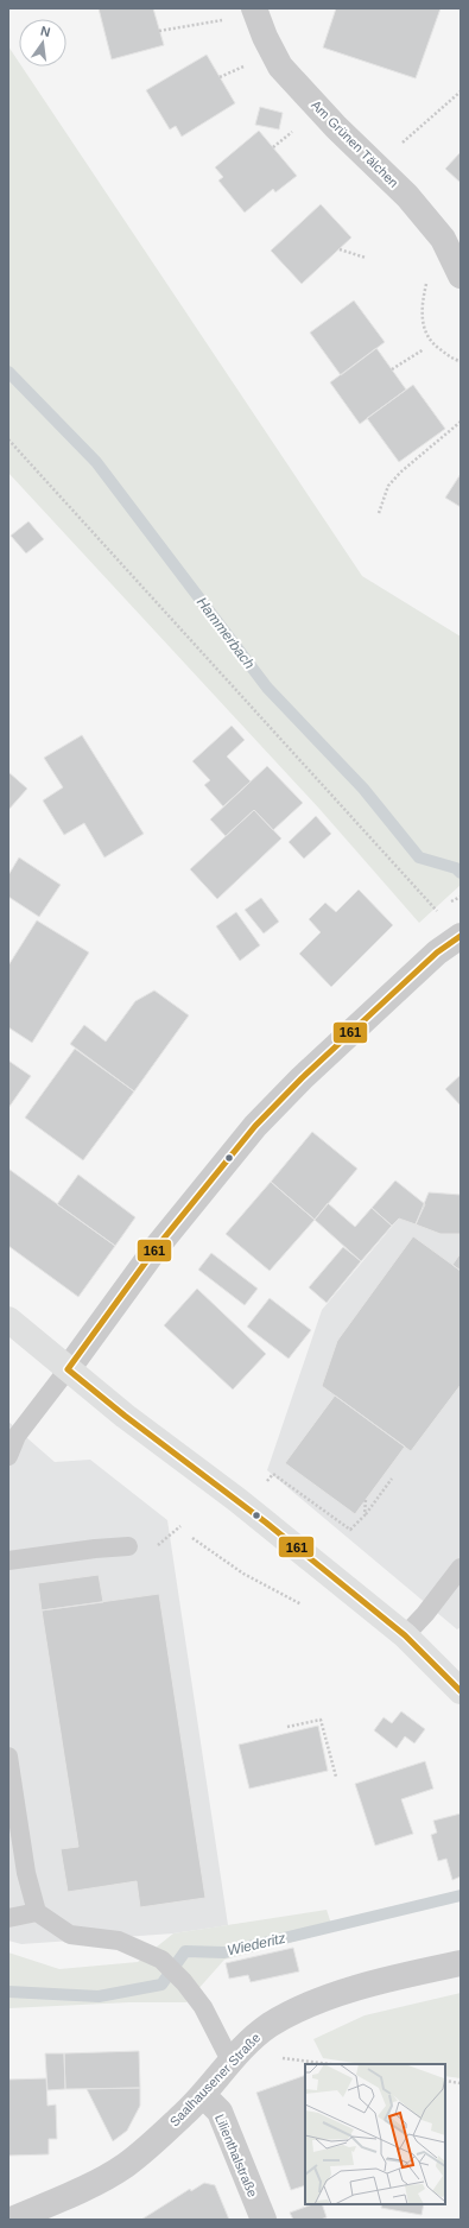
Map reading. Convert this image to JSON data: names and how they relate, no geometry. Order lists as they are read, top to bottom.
{
  "streets": {
    "street": ["Am Grünen Tälchen", "Saalhausener Straße", "Lilienthalstraße"]
  },
  "crossings": [
    ["Saalhausener Straße", "Lilienthalstraße"]
  ],
  "water": ["Hammerbach", "Wiederitz"],
  "lines": ["transit line 161"],
  "north": "top"
}
